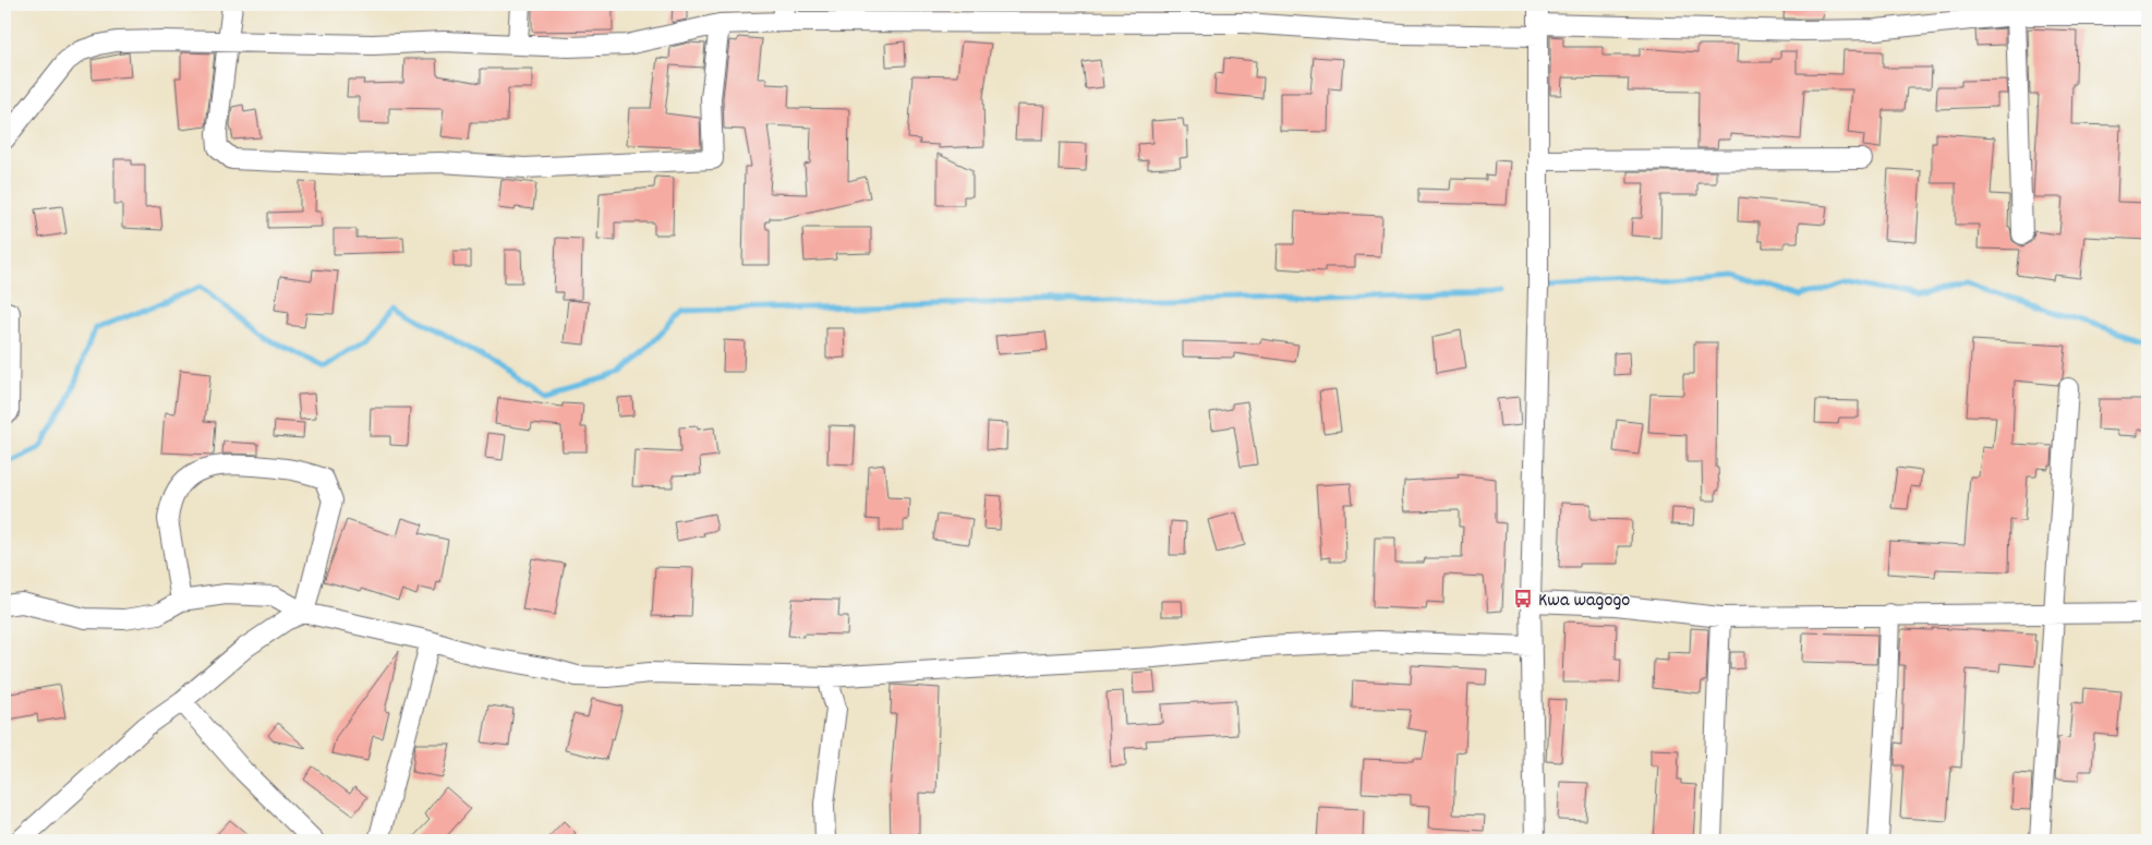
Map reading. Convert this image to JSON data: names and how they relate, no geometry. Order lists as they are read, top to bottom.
{
  "places": {
    "bus stop": ["Kwa wagogo"]
  }
}
